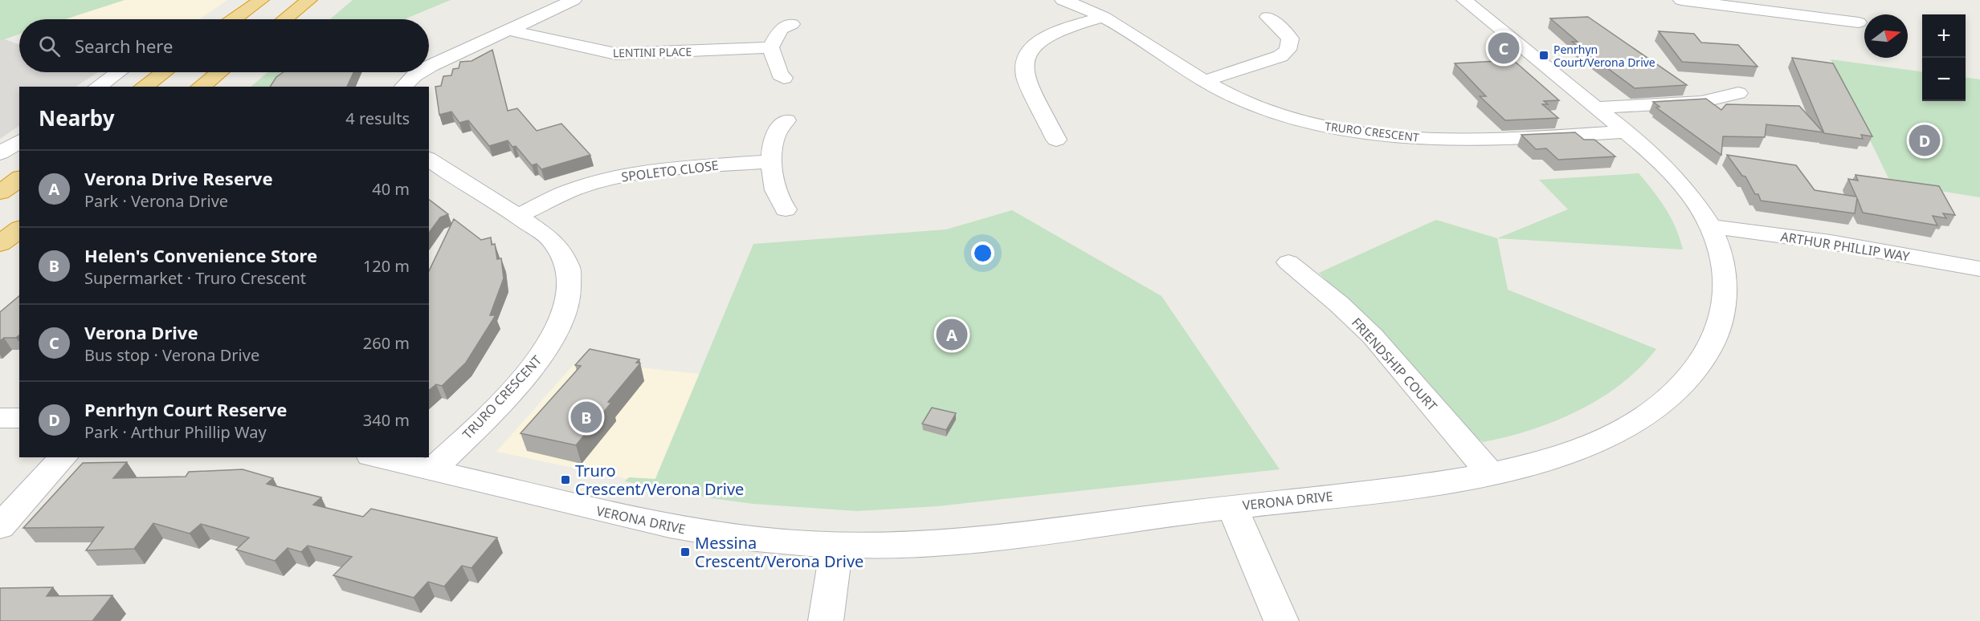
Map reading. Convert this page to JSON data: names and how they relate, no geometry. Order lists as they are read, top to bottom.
{
  "streets": {
    "street": [
      "LENTINI PLACE",
      "TRURO CRESCENT",
      "SPOLETO CLOSE",
      "ARTHUR PHILLIP WAY",
      "FRIENDSHIP COURT",
      "VERONA DRIVE"
    ]
  },
  "crossings": [
    ["TRURO CRESCENT", "SPOLETO CLOSE"],
    ["TRURO CRESCENT", "VERONA DRIVE"],
    ["ARTHUR PHILLIP WAY", "VERONA DRIVE"],
    ["FRIENDSHIP COURT", "VERONA DRIVE"]
  ],
  "places": {
    "transit": ["Penrhyn Court/Verona Drive", "Truro Crescent/Verona Drive", "Messina Crescent/Verona Drive"]
  },
  "north": "right",
  "page": {
    "map_buttons": ["+", "−"],
    "search": "Search here",
    "pins": [
      "C",
      "D",
      "A",
      "B"
    ],
    "heading": ["Nearby", "4 results"],
    "list": [
      {
        "mark": "A",
        "name": "Verona Drive Reserve",
        "note": "Park · Verona Drive",
        "value": "40 m"
      },
      {
        "mark": "B",
        "name": "Helen's Convenience Store",
        "note": "Supermarket · Truro Crescent",
        "value": "120 m"
      },
      {
        "mark": "C",
        "name": "Verona Drive",
        "note": "Bus stop · Verona Drive",
        "value": "260 m"
      },
      {
        "mark": "D",
        "name": "Penrhyn Court Reserve",
        "note": "Park · Arthur Phillip Way",
        "value": "340 m"
      }
    ]
  }
}
